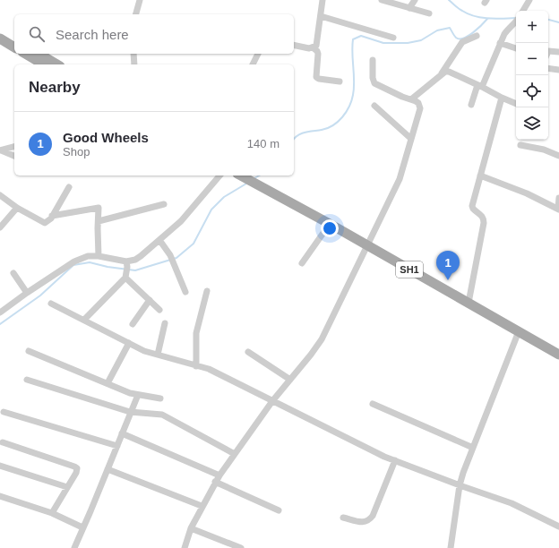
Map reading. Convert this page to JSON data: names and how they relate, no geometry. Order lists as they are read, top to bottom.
{
  "streets": {
    "main road": ["SH1"]
  },
  "page": {
    "map_buttons": ["+", "−"],
    "search": "Search here",
    "heading": "Nearby",
    "list": [
      {
        "mark": "1",
        "name": "Good Wheels",
        "note": "Shop",
        "value": "140 m"
      }
    ],
    "pins": "1"
  }
}
